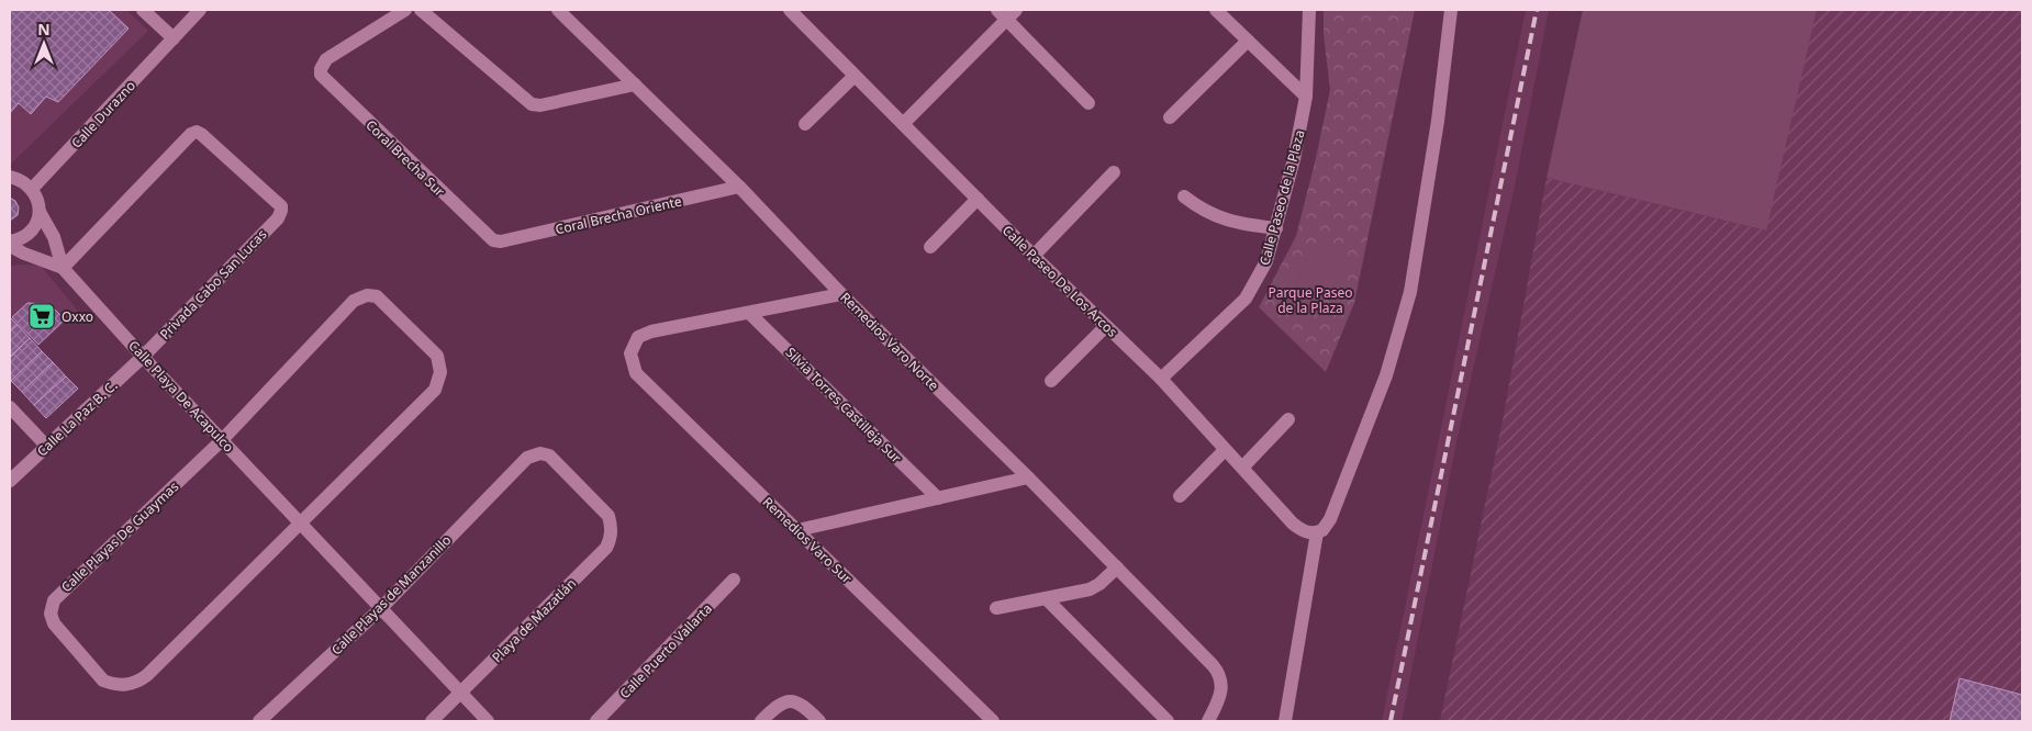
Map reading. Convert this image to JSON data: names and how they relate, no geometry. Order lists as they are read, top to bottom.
{
  "streets": {
    "street": [
      "Calle Durazno",
      "Coral Brecha Sur",
      "Calle Paseo de la Plaza",
      "Coral Brecha Oriente",
      "Calle Paseo De Los Arcos",
      "Privada Cabo San Lucas",
      "Remedios Varo Norte",
      "Calle Playa De Acapulco",
      "Silvia Torres Castilleja Sur",
      "Calle La Paz B. C.",
      "Calle Playas De Guaymas",
      "Remedios Varo Sur",
      "Calle Playas de Manzanillo",
      "Playa de Mazatlán",
      "Calle Puerto Vallarta"
    ]
  },
  "crossings": [
    ["Coral Brecha Sur", "Coral Brecha Oriente"],
    ["Calle Paseo de la Plaza", "Calle Paseo De Los Arcos"],
    ["Coral Brecha Oriente", "Remedios Varo Norte"],
    ["Privada Cabo San Lucas", "Calle Playa De Acapulco"],
    ["Privada Cabo San Lucas", "Calle La Paz B. C."],
    ["Calle Playa De Acapulco", "Calle La Paz B. C."],
    ["Calle Playa De Acapulco", "Calle Playas De Guaymas"],
    ["Calle Playa De Acapulco", "Calle Playas de Manzanillo"],
    ["Calle Playa De Acapulco", "Playa de Mazatlán"],
    ["Silvia Torres Castilleja Sur", "Remedios Varo Sur"],
    ["Calle Playas de Manzanillo", "Playa de Mazatlán"]
  ],
  "parks": ["Parque Paseo de la Plaza"],
  "places": {
    "supermarket": ["Oxxo"]
  },
  "north": "top"
}
